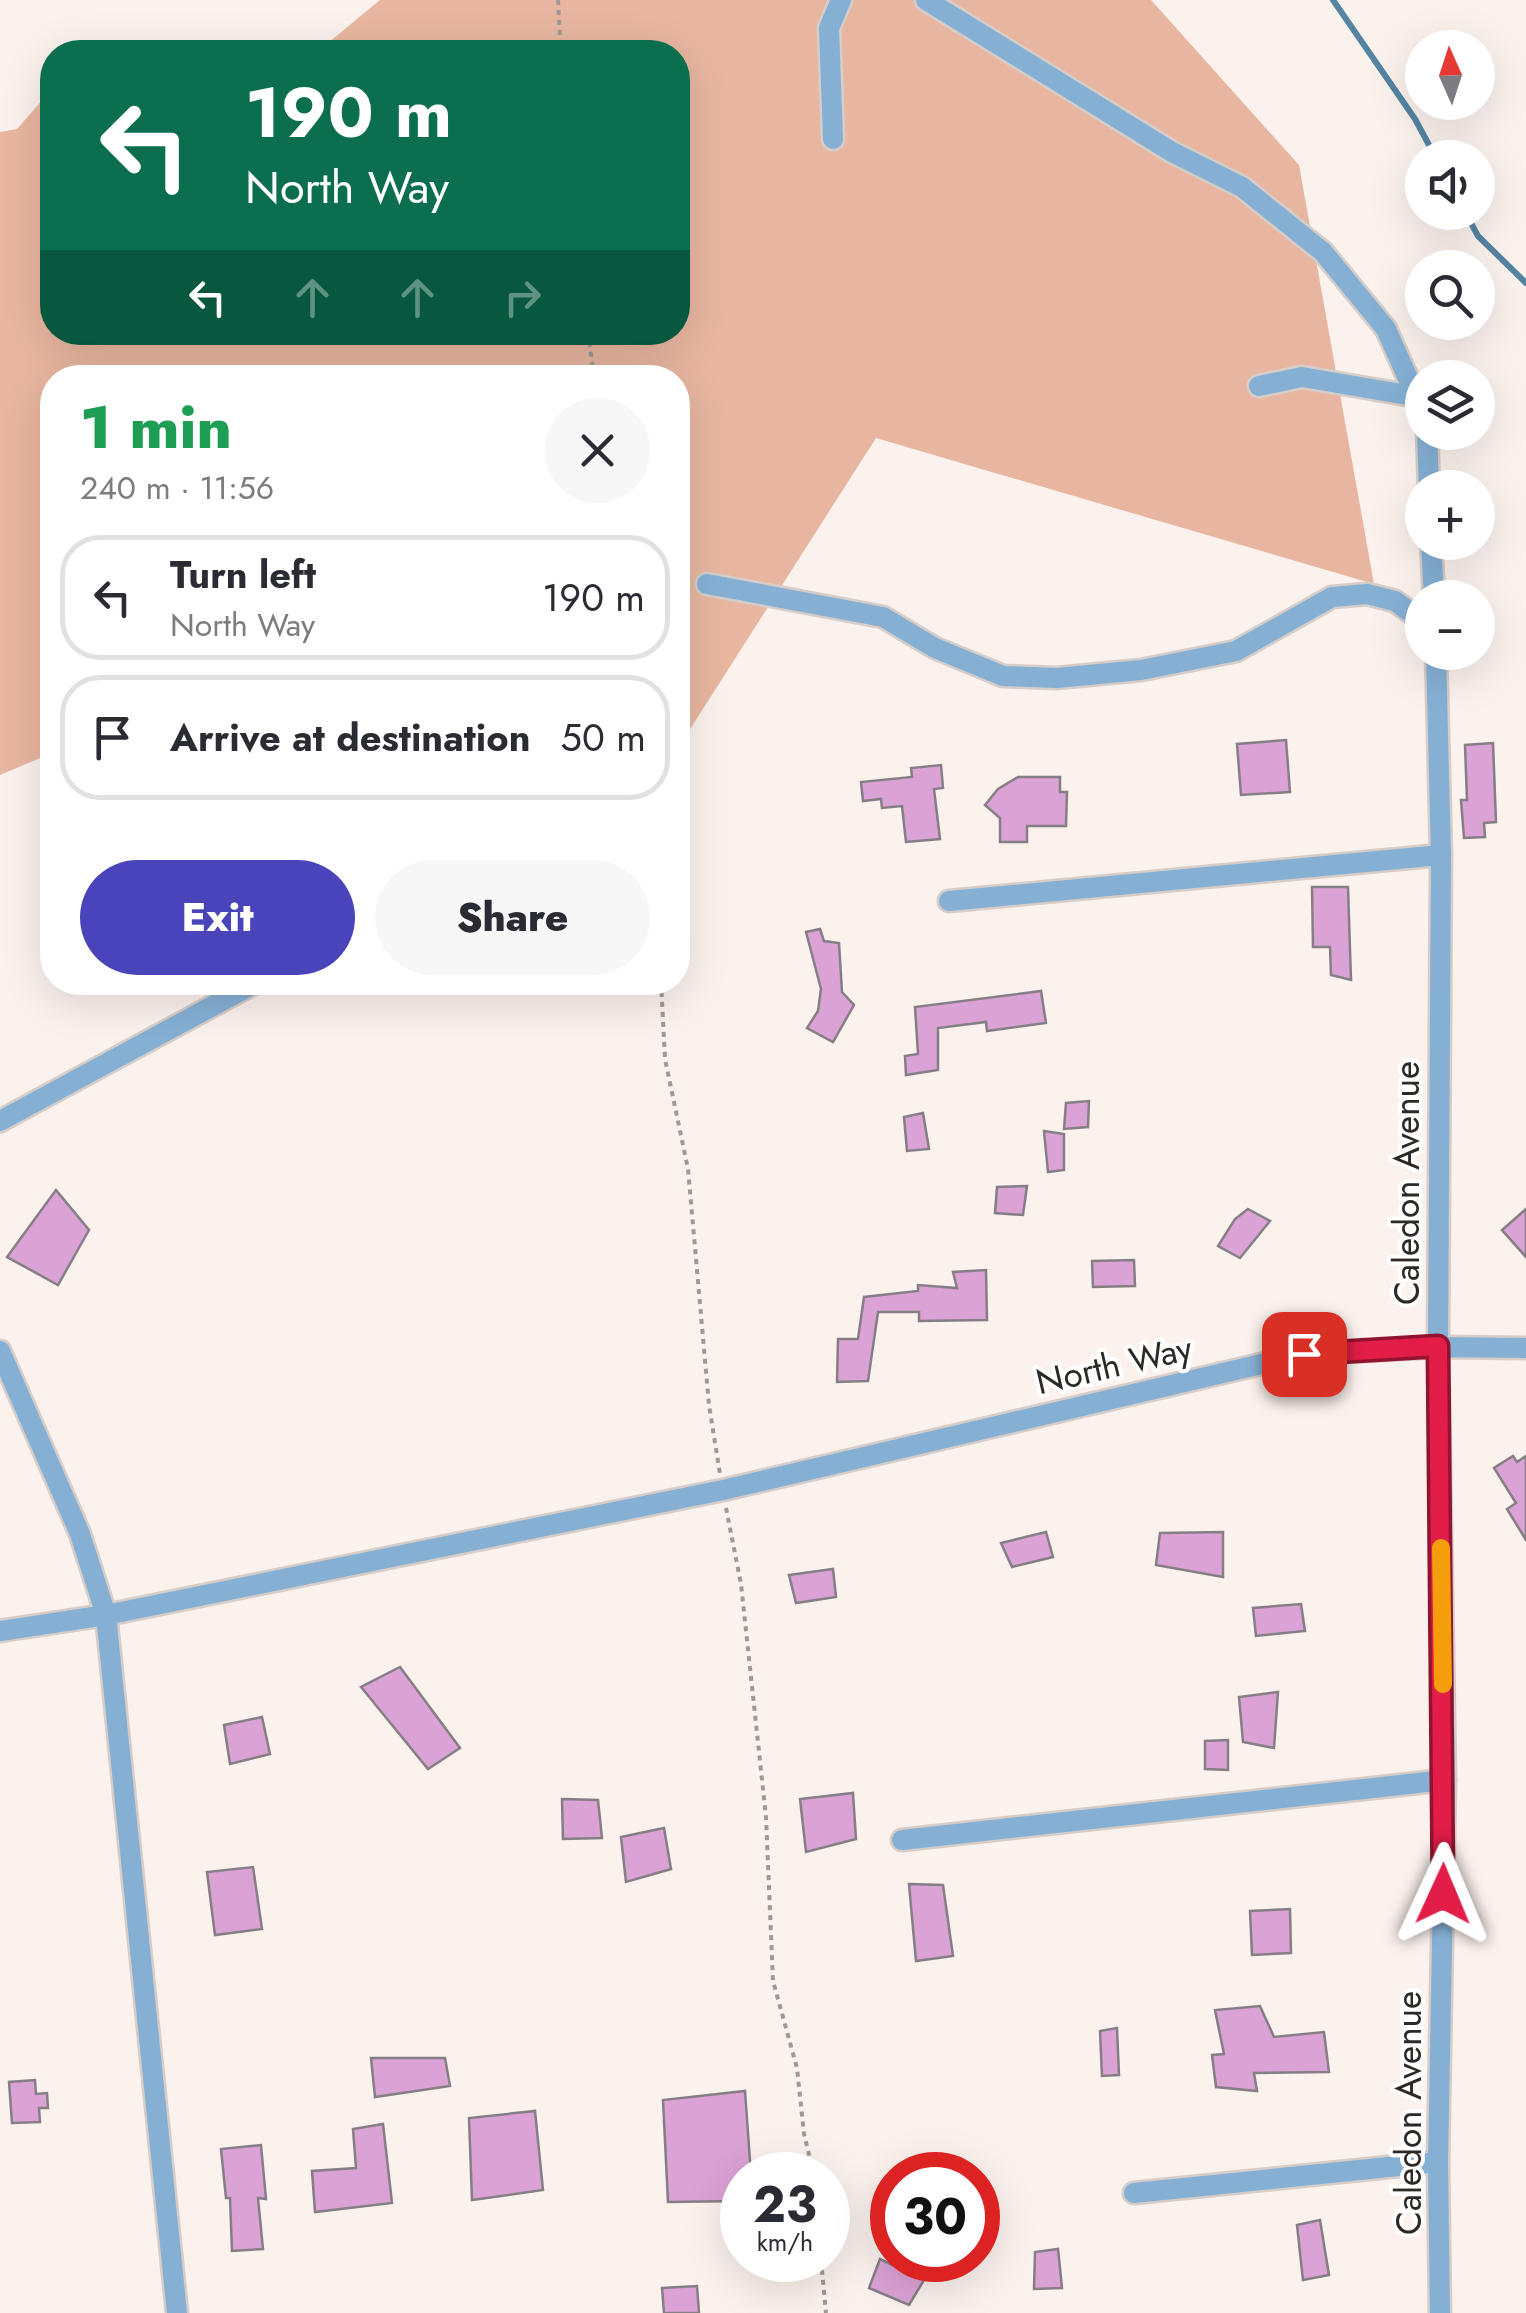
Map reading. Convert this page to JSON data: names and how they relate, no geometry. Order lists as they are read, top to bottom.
{
  "streets": {
    "street": ["Caledon Avenue", "North Way"]
  },
  "crossings": [
    ["Caledon Avenue", "North Way"]
  ],
  "north": "top",
  "page": {
    "map_buttons": ["+", "−"],
    "turn": ["190 m", "North Way"],
    "heading": ["1 min", "240 m · 11:56"],
    "list": [
      {
        "name": "Turn left",
        "note": "North Way",
        "value": "190 m"
      },
      {
        "name": "Arrive at destination",
        "value": "50 m"
      }
    ],
    "buttons": ["Exit", "Share"],
    "speed": "23 km/h",
    "limit": "30"
  }
}
